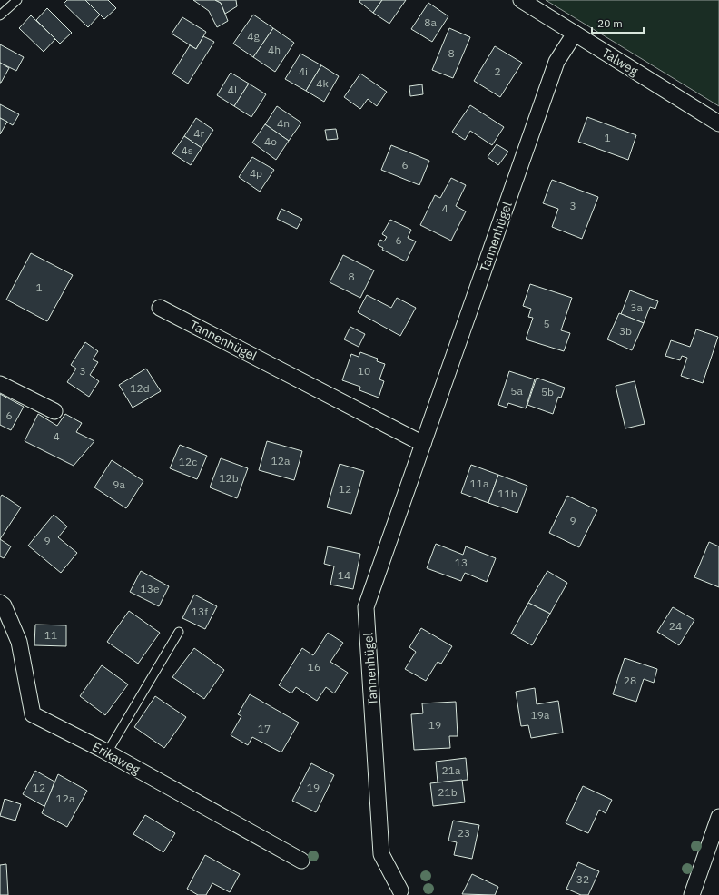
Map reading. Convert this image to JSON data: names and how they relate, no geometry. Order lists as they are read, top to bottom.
{
  "streets": {
    "street": ["Talweg", "Tannenhügel", "Erikaweg"]
  },
  "crossings": [
    ["Talweg", "Tannenhügel"]
  ],
  "house_numbers": [
    "8a",
    "4g",
    "4h",
    "8",
    "4i",
    "2",
    "4k",
    "4l",
    "4n",
    "4r",
    "1",
    "4o",
    "4s",
    "6",
    "4p",
    "3",
    "4",
    "6",
    "8",
    "1",
    "3a",
    "5",
    "3b",
    "3",
    "10",
    "12d",
    "5a",
    "5b",
    "6",
    "4",
    "12a",
    "12c",
    "12b",
    "11a",
    "9a",
    "12",
    "11b",
    "9",
    "9",
    "13",
    "14",
    "13e",
    "13f",
    "24",
    "11",
    "16",
    "28",
    "19a",
    "19",
    "17",
    "21a",
    "12",
    "19",
    "21b",
    "12a",
    "23",
    "32"
  ],
  "scale_bar": "20 m"
}
